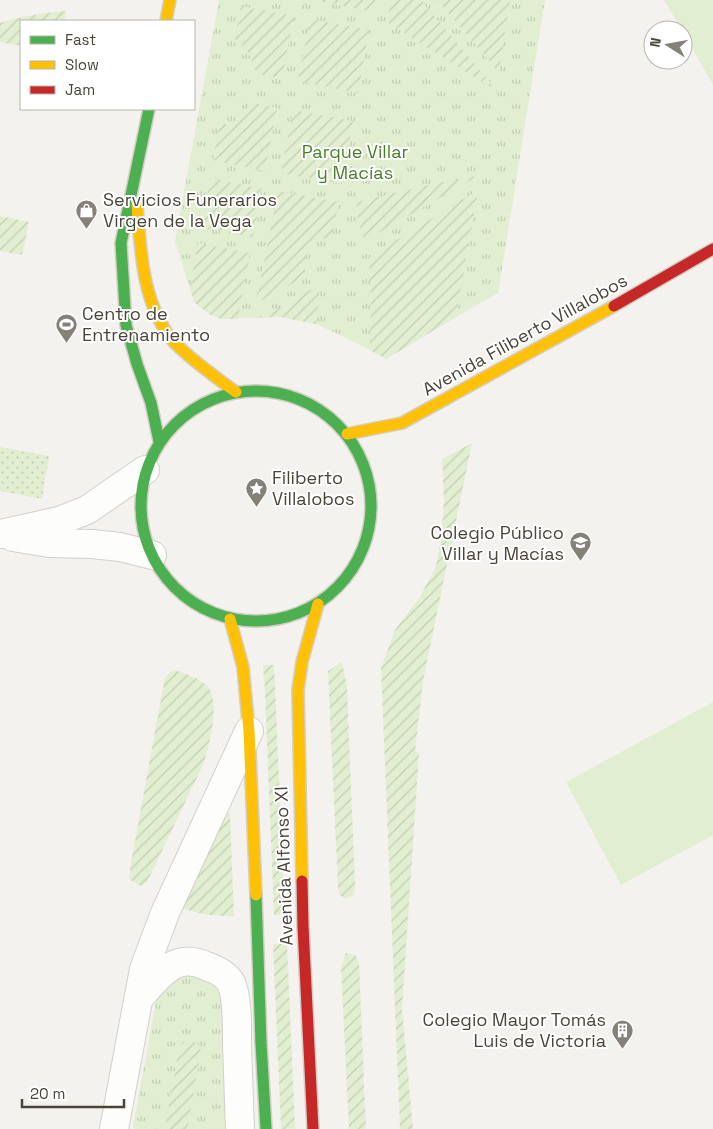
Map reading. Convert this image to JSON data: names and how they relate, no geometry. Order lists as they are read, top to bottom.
{
  "streets": {
    "main road": ["Avenida Filiberto Villalobos", "Avenida Alfonso XI"]
  },
  "parks": ["Parque Villar y Macías"],
  "places": {
    "shop": ["Servicios Funerarios Virgen de la Vega"],
    "sports": ["Centro de Entrenamiento"],
    "place": ["Filiberto Villalobos"],
    "school or university": ["Colegio Público Villar y Macías"],
    "building": ["Colegio Mayor Tomás Luis de Victoria"]
  },
  "legend": ["Fast", "Slow", "Jam"],
  "scale_bar": "20 m",
  "north": "left"
}
